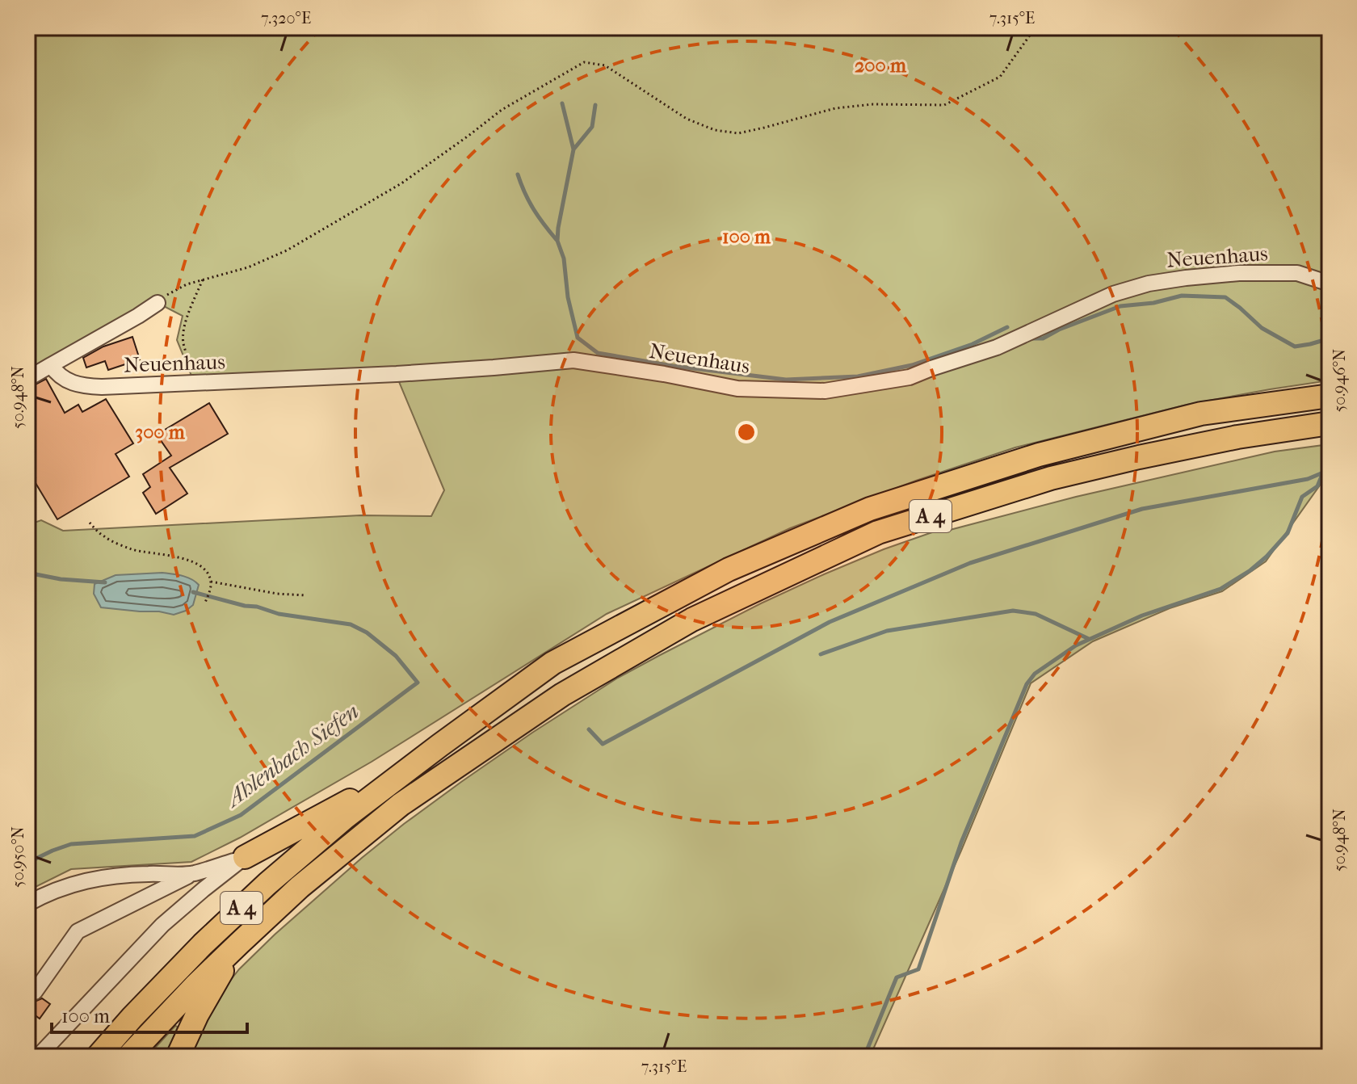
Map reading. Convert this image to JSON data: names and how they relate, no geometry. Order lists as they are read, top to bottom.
{
  "streets": {
    "highway": ["A 4"],
    "street": ["Neuenhaus"]
  },
  "water": ["Ahlenbach Siefen"],
  "scale_bar": "100 m",
  "coordinates": [
    "7.320°E",
    "7.315°E",
    "50.946°N",
    "50.948°N",
    "50.950°N"
  ],
  "rings": ["200 m", "100 m", "300 m"]
}
